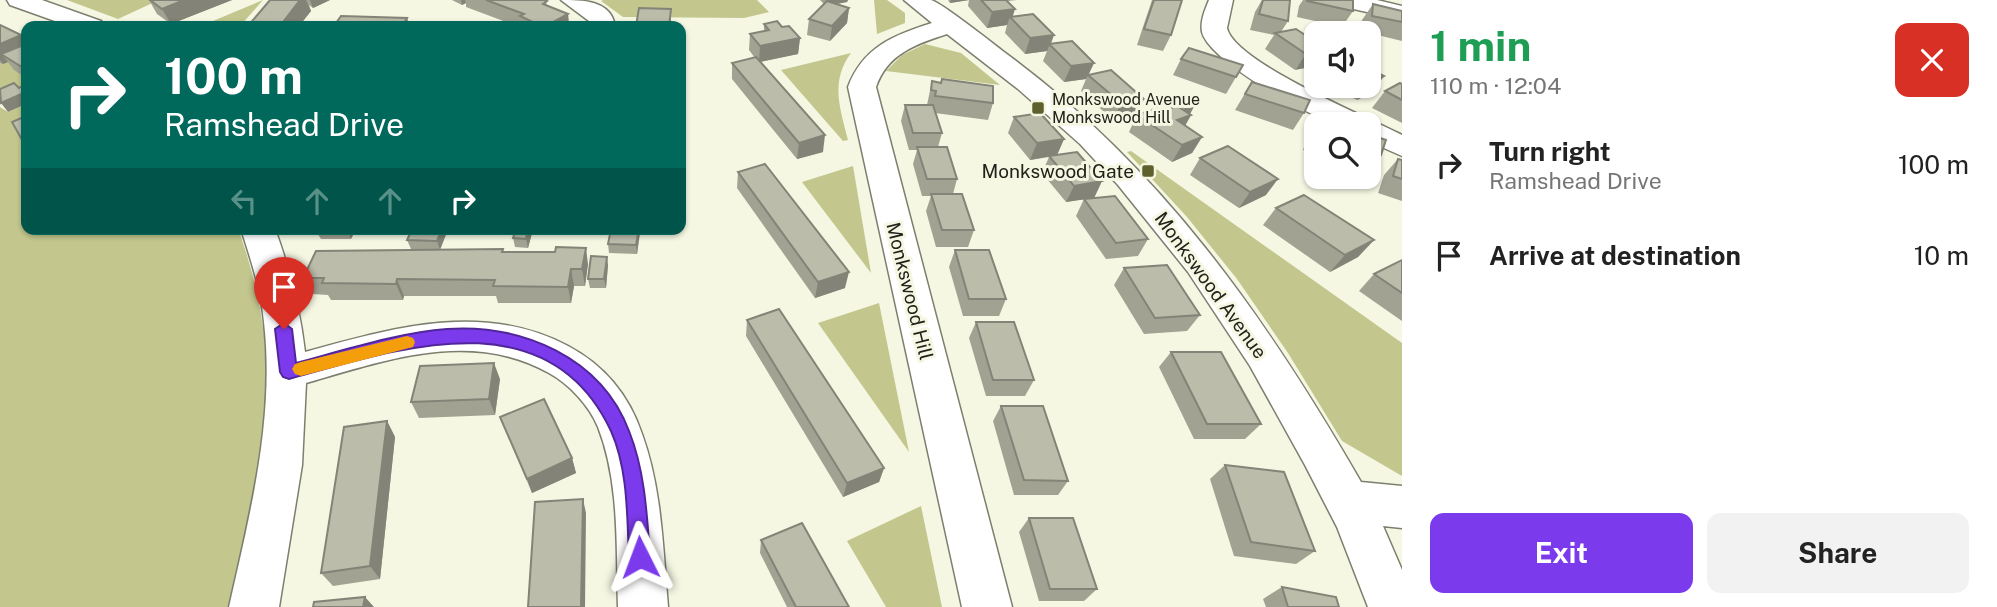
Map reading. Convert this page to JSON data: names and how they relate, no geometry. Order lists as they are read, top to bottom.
{
  "streets": {
    "street": ["Monkswood Avenue", "Monkswood Hill"]
  },
  "crossings": [
    ["Monkswood Avenue", "Monkswood Hill"]
  ],
  "places": {
    "transit": ["Monkswood Avenue Monkswood Hill", "Monkswood Gate"]
  },
  "page": {
    "heading": ["1 min", "110 m · 12:04"],
    "turn": ["100 m", "Ramshead Drive"],
    "list": [
      {
        "name": "Turn right",
        "note": "Ramshead Drive",
        "value": "100 m"
      },
      {
        "name": "Arrive at destination",
        "value": "10 m"
      }
    ],
    "buttons": ["Exit", "Share"]
  }
}
